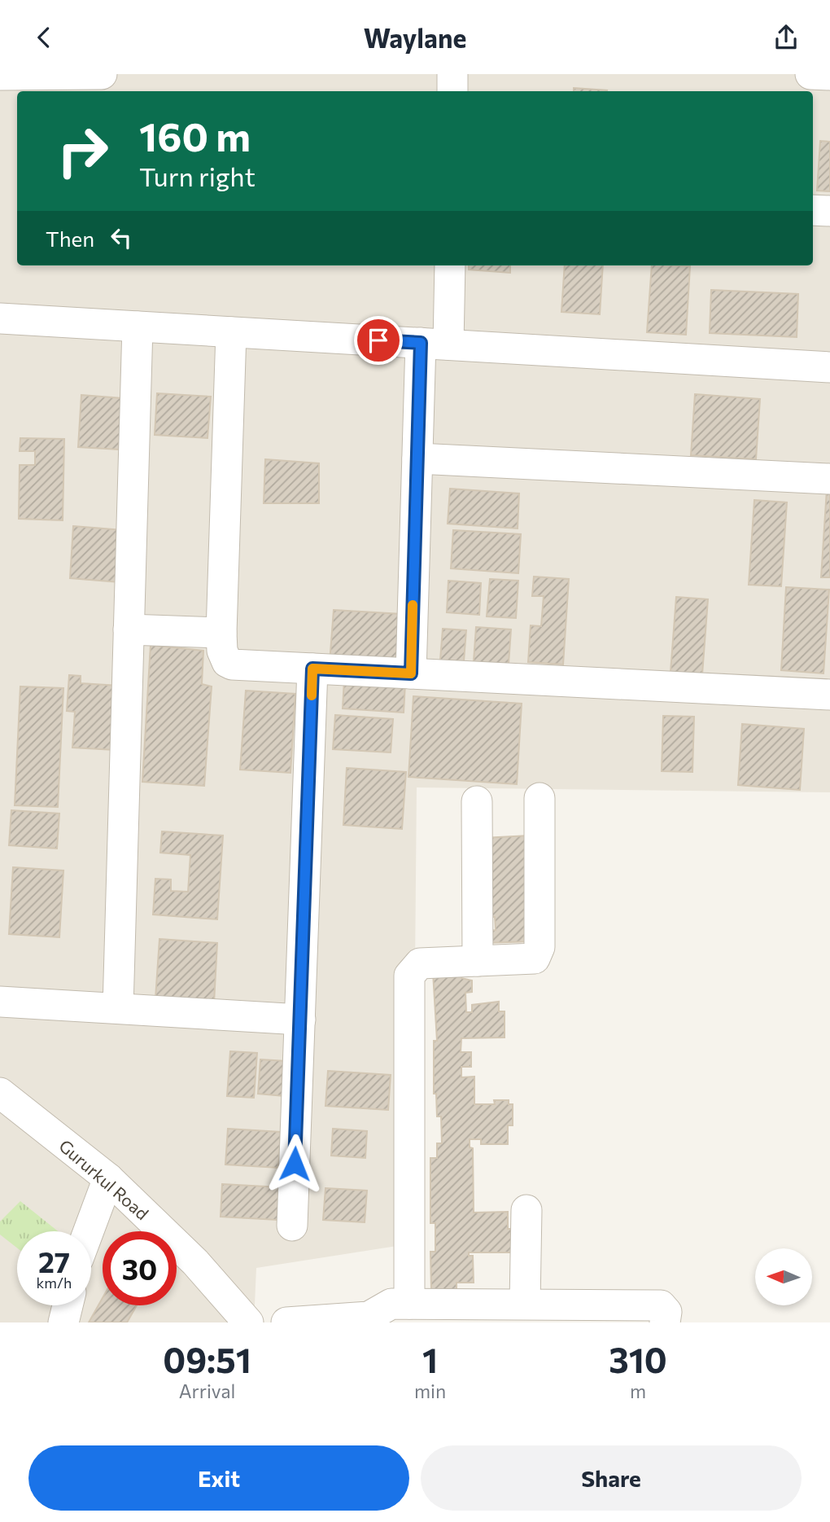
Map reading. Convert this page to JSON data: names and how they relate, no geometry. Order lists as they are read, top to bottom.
{
  "streets": {
    "street": ["Gururkul Road"]
  },
  "north": "left",
  "page": {
    "header": "Waylane",
    "turn": ["160 m", "Turn right"],
    "then": "Then",
    "speed": "27 km/h",
    "limit": "30",
    "eta": [
      "09:51",
      "Arrival",
      "1",
      "min",
      "310",
      "m"
    ],
    "buttons": ["Exit", "Share"]
  }
}
